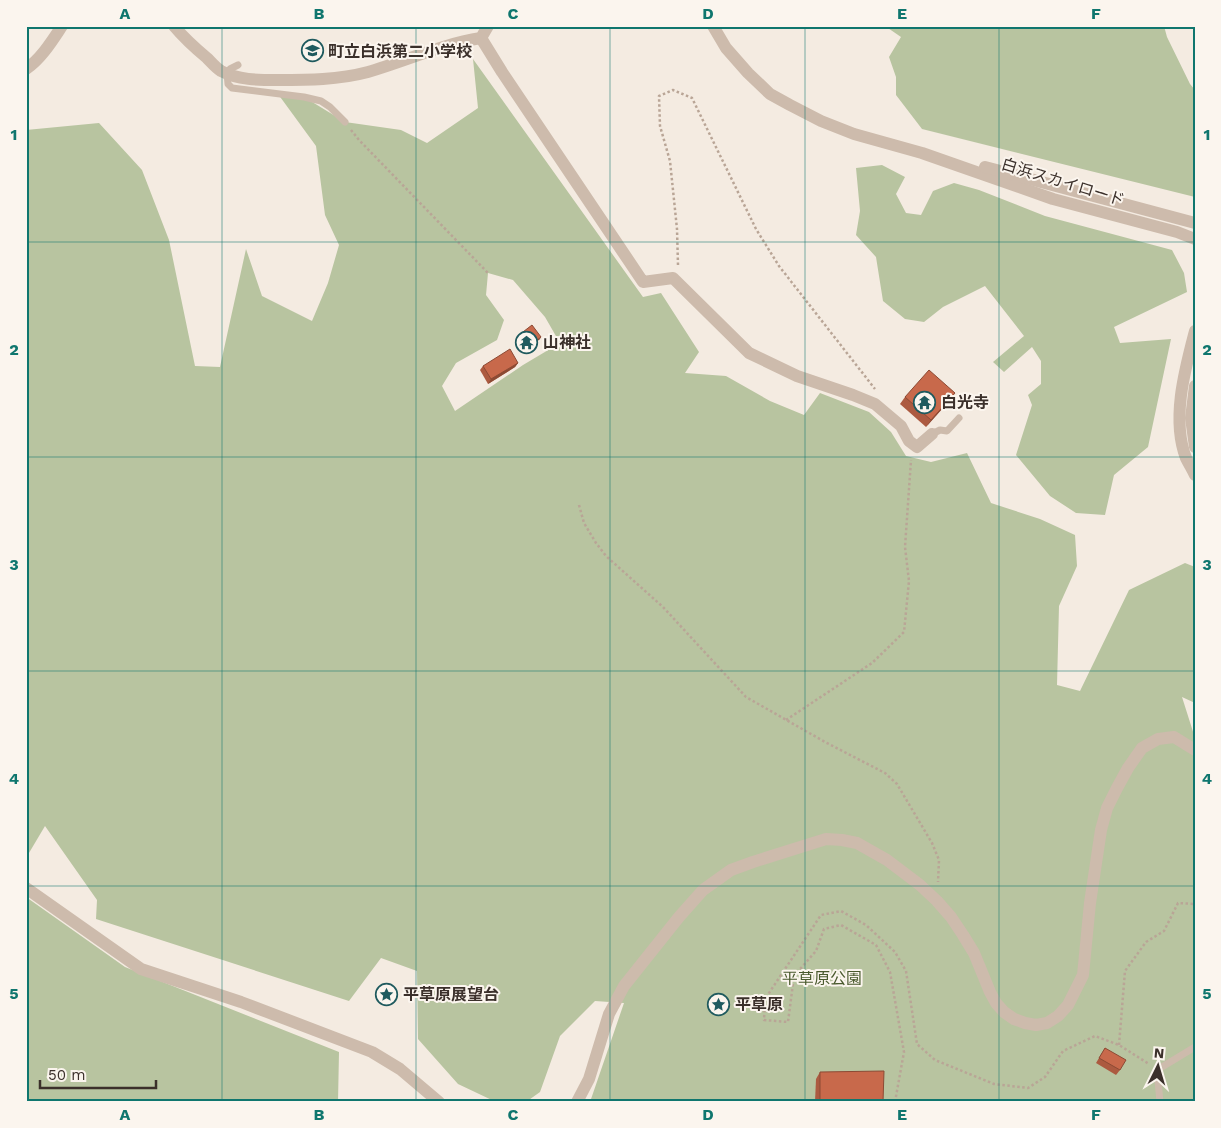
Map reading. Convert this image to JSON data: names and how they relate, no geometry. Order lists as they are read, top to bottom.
{
  "streets": {
    "street": ["白浜スカイロード"]
  },
  "parks": ["平草原公園"],
  "places": {
    "school or university": ["町立白浜第二小学校"],
    "temple": ["山神社", "白光寺"],
    "place": ["平草原展望台", "平草原"]
  },
  "scale_bar": "50 m",
  "north": "top",
  "grid": {
    "columns": [
      "A",
      "B",
      "C",
      "D",
      "E",
      "F"
    ],
    "rows": [
      "1",
      "2",
      "3",
      "4",
      "5"
    ]
  }
}
